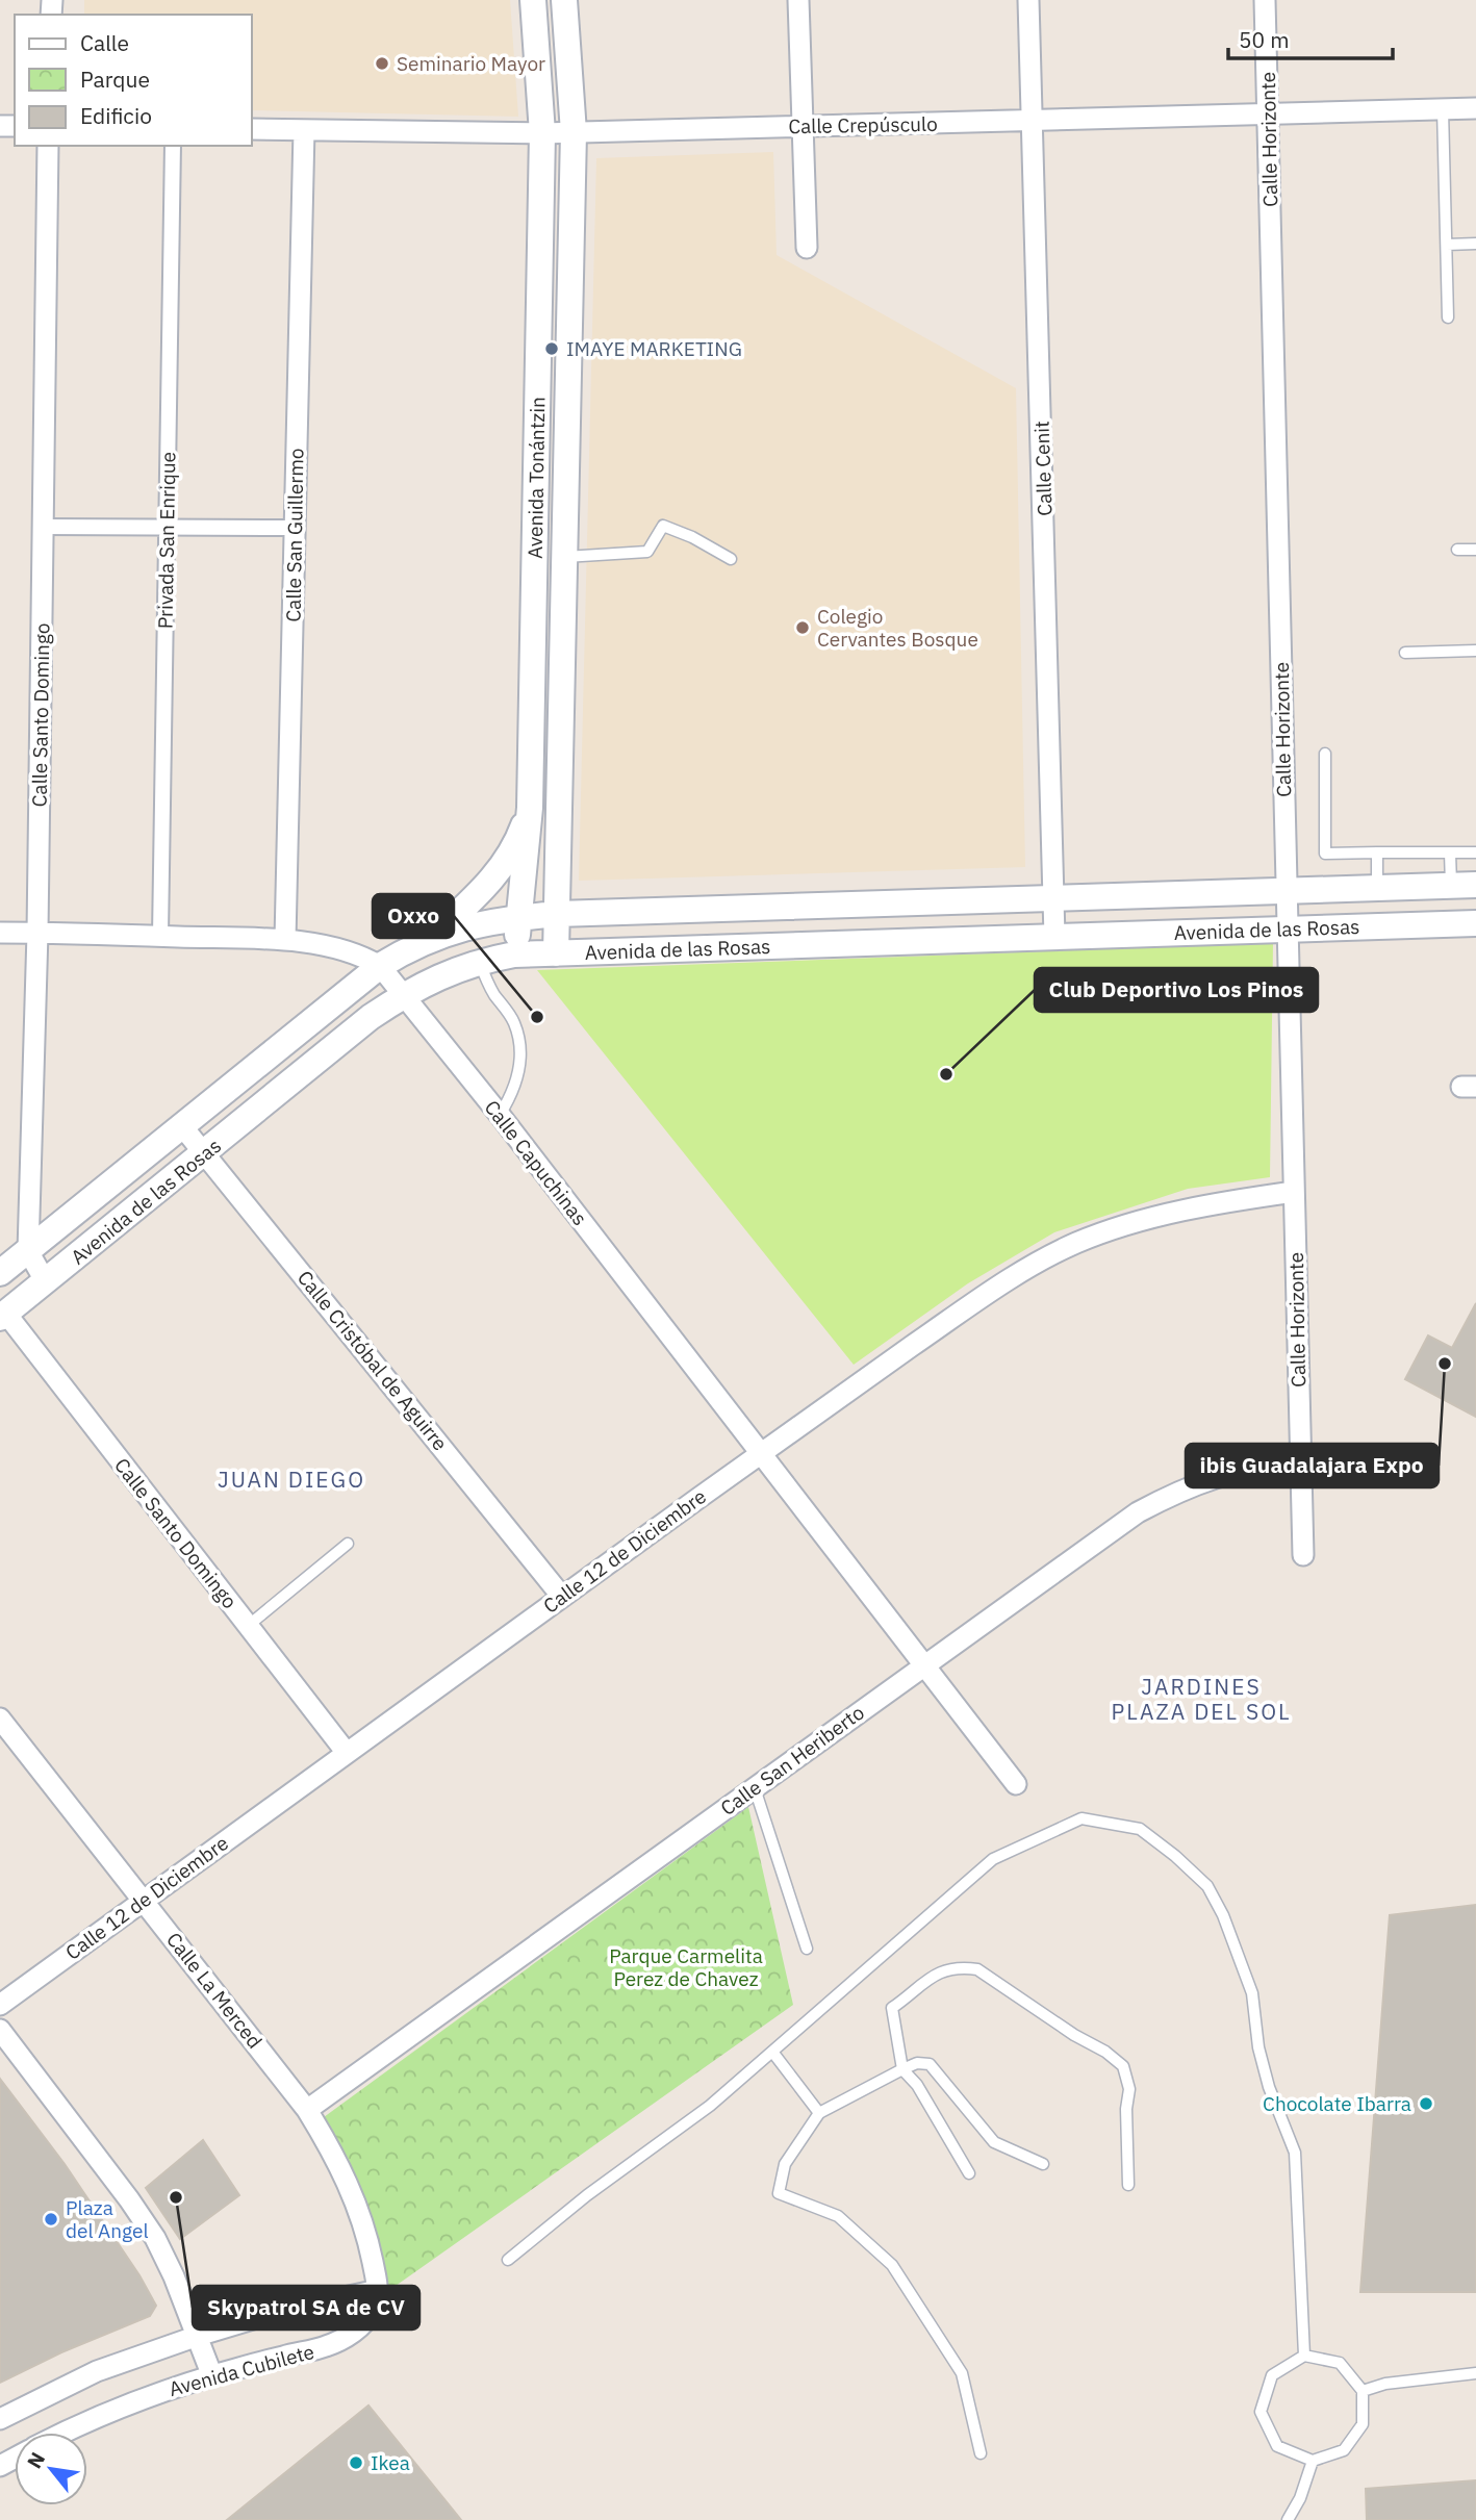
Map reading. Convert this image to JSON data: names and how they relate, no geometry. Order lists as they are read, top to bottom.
{
  "streets": {
    "street": [
      "Calle Crepúsculo",
      "Calle Horizonte",
      "Calle Cenit",
      "Avenida Tonántzin",
      "Calle San Guillermo",
      "Privada San Enrique",
      "Calle Santo Domingo",
      "Avenida de las Rosas",
      "Calle Capuchinas",
      "Calle Cristóbal de Aguirre",
      "Calle 12 de Diciembre",
      "Calle San Heriberto",
      "Calle La Merced",
      "Avenida Cubilete"
    ]
  },
  "crossings": [
    ["Calle Crepúsculo", "Calle Horizonte"],
    ["Calle Crepúsculo", "Calle Cenit"],
    ["Calle Crepúsculo", "Avenida Tonántzin"],
    ["Calle Crepúsculo", "Calle San Guillermo"],
    ["Calle Horizonte", "Avenida de las Rosas"],
    ["Calle Horizonte", "Calle 12 de Diciembre"],
    ["Calle Horizonte", "Calle San Heriberto"],
    ["Calle Cenit", "Avenida de las Rosas"],
    ["Avenida Tonántzin", "Avenida de las Rosas"],
    ["Calle San Guillermo", "Calle Capuchinas"],
    ["Privada San Enrique", "Calle Capuchinas"],
    ["Calle Santo Domingo", "Avenida de las Rosas"],
    ["Calle Santo Domingo", "Calle Capuchinas"],
    ["Calle Santo Domingo", "Calle 12 de Diciembre"],
    ["Avenida de las Rosas", "Calle Capuchinas"],
    ["Avenida de las Rosas", "Calle Cristóbal de Aguirre"],
    ["Calle Capuchinas", "Calle 12 de Diciembre"],
    ["Calle Capuchinas", "Calle San Heriberto"],
    ["Calle Cristóbal de Aguirre", "Calle 12 de Diciembre"],
    ["Calle 12 de Diciembre", "Calle La Merced"],
    ["Calle San Heriberto", "Calle La Merced"],
    ["Calle La Merced", "Avenida Cubilete"]
  ],
  "districts": ["JUAN DIEGO", "JARDINES PLAZA DEL SOL"],
  "parks": ["Parque Carmelita Perez de Chavez"],
  "places": [
    "Seminario Mayor",
    "IMAYE MARKETING",
    "Colegio Cervantes Bosque",
    "Oxxo",
    "Club Deportivo Los Pinos",
    "ibis Guadalajara Expo",
    "Chocolate Ibarra",
    "Skypatrol SA de CV",
    "Plaza del Angel",
    "Ikea"
  ],
  "legend": ["Calle", "Parque", "Edificio"],
  "scale_bar": "50 m",
  "north": "top left"
}
